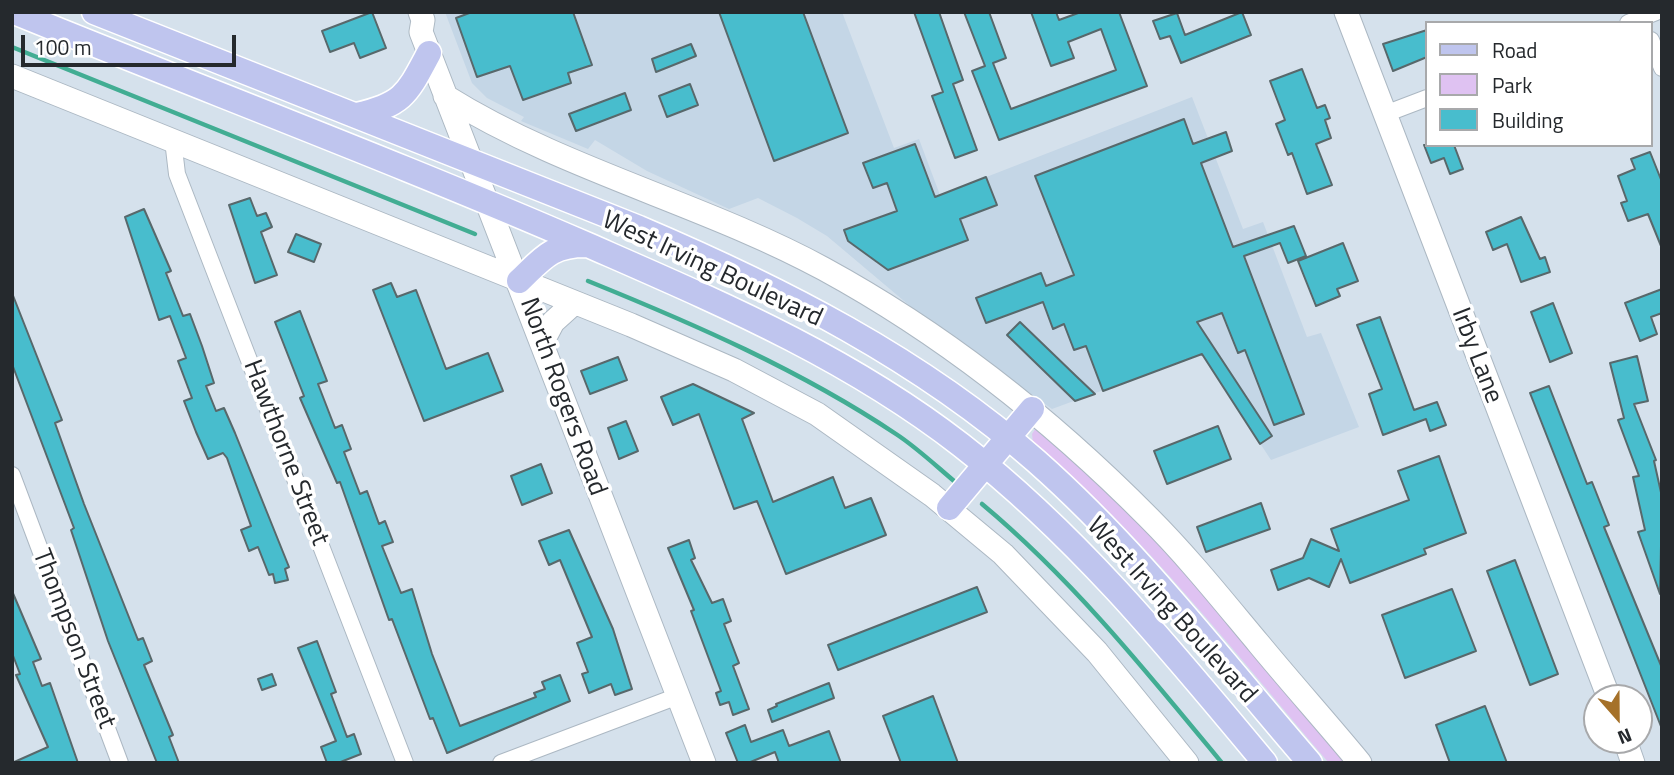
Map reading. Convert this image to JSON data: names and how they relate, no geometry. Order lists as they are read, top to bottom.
{
  "streets": {
    "main road": ["West Irving Boulevard"],
    "street": [
      "Irby Lane",
      "North Rogers Road",
      "Hawthorne Street",
      "Thompson Street"
    ]
  },
  "crossings": [
    ["West Irving Boulevard", "North Rogers Road"]
  ],
  "legend": ["Road", "Park", "Building"],
  "scale_bar": "100 m",
  "north": "bottom"
}
